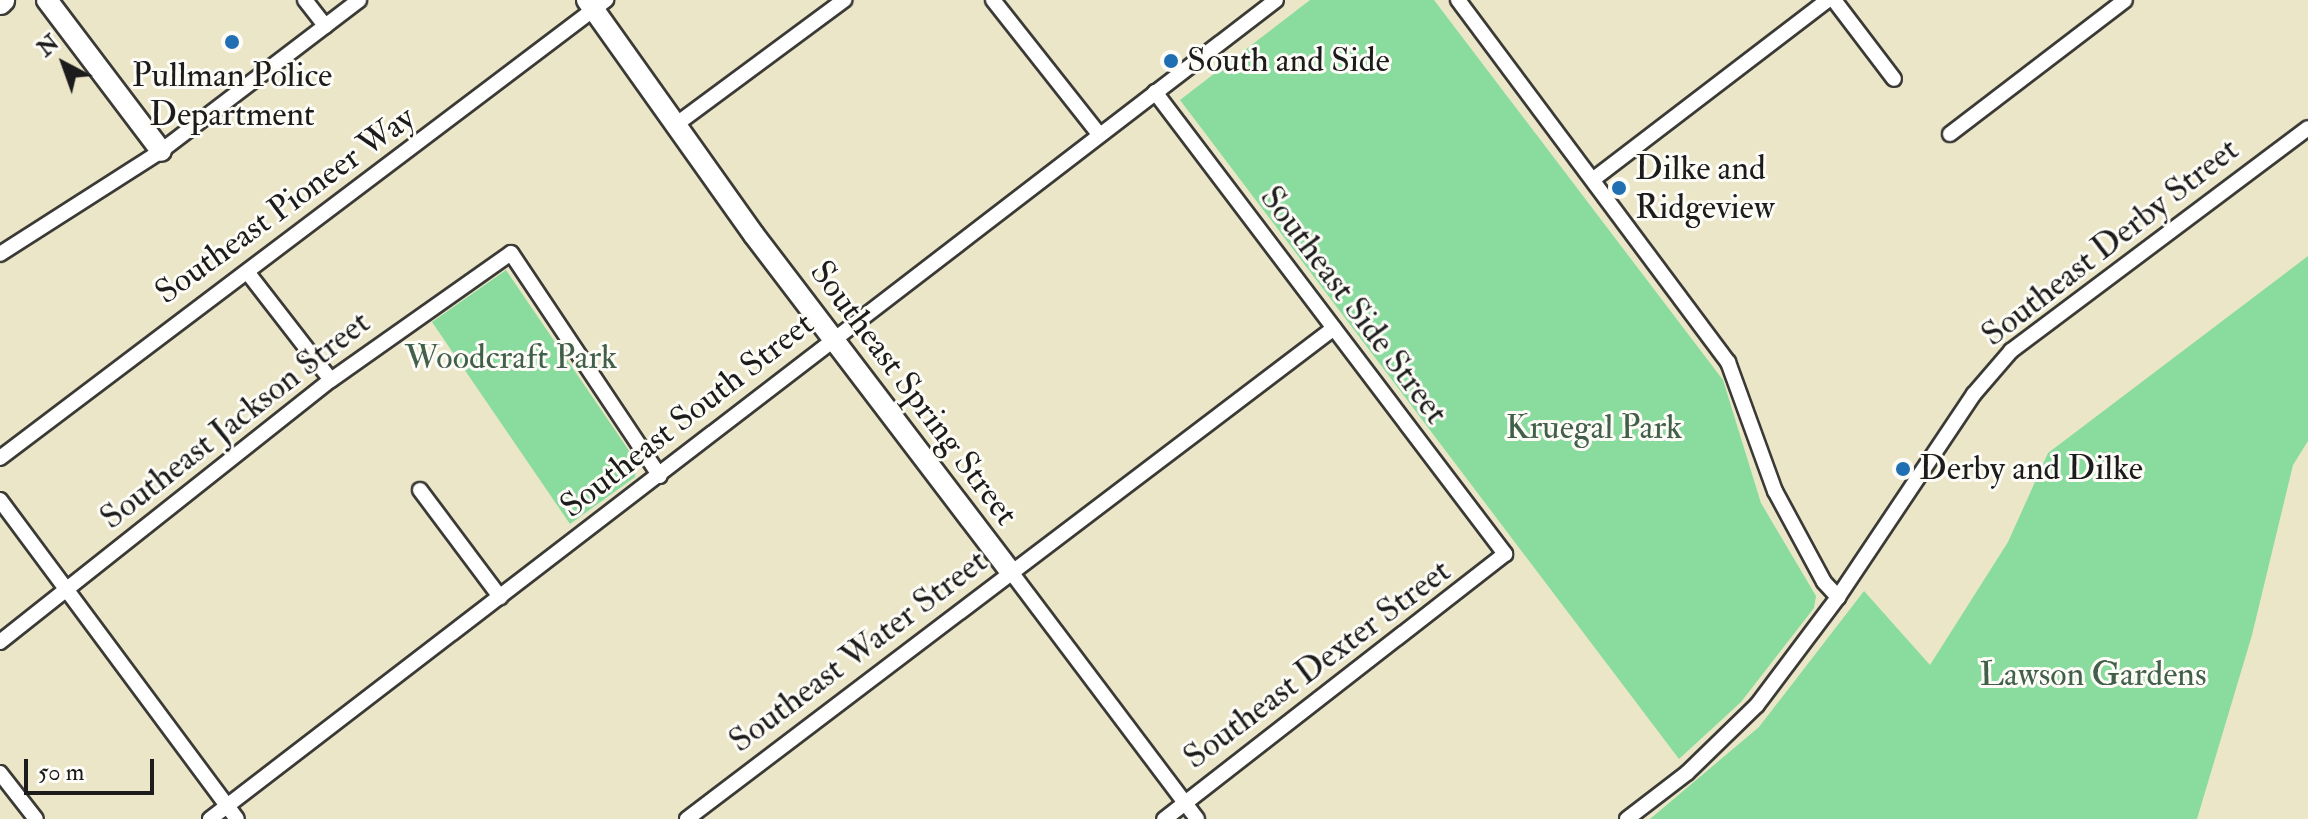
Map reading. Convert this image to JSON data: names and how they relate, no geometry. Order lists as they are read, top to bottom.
{
  "streets": {
    "street": [
      "Southeast Pioneer Way",
      "Southeast Derby Street",
      "Southeast Side Street",
      "Southeast Spring Street",
      "Southeast South Street",
      "Southeast Jackson Street",
      "Southeast Water Street",
      "Southeast Dexter Street"
    ]
  },
  "crossings": [
    ["Southeast Pioneer Way", "Southeast Spring Street"],
    ["Southeast Side Street", "Southeast South Street"],
    ["Southeast Side Street", "Southeast Water Street"],
    ["Southeast Side Street", "Southeast Dexter Street"],
    ["Southeast Spring Street", "Southeast South Street"],
    ["Southeast Spring Street", "Southeast Water Street"],
    ["Southeast Spring Street", "Southeast Dexter Street"],
    ["Southeast South Street", "Southeast Jackson Street"]
  ],
  "parks": ["Woodcraft Park", "Kruegal Park", "Lawson Gardens"],
  "places": [
    "Pullman Police Department",
    "South and Side",
    "Dilke and Ridgeview",
    "Derby and Dilke"
  ],
  "scale_bar": "50 m",
  "north": "top left"
}
